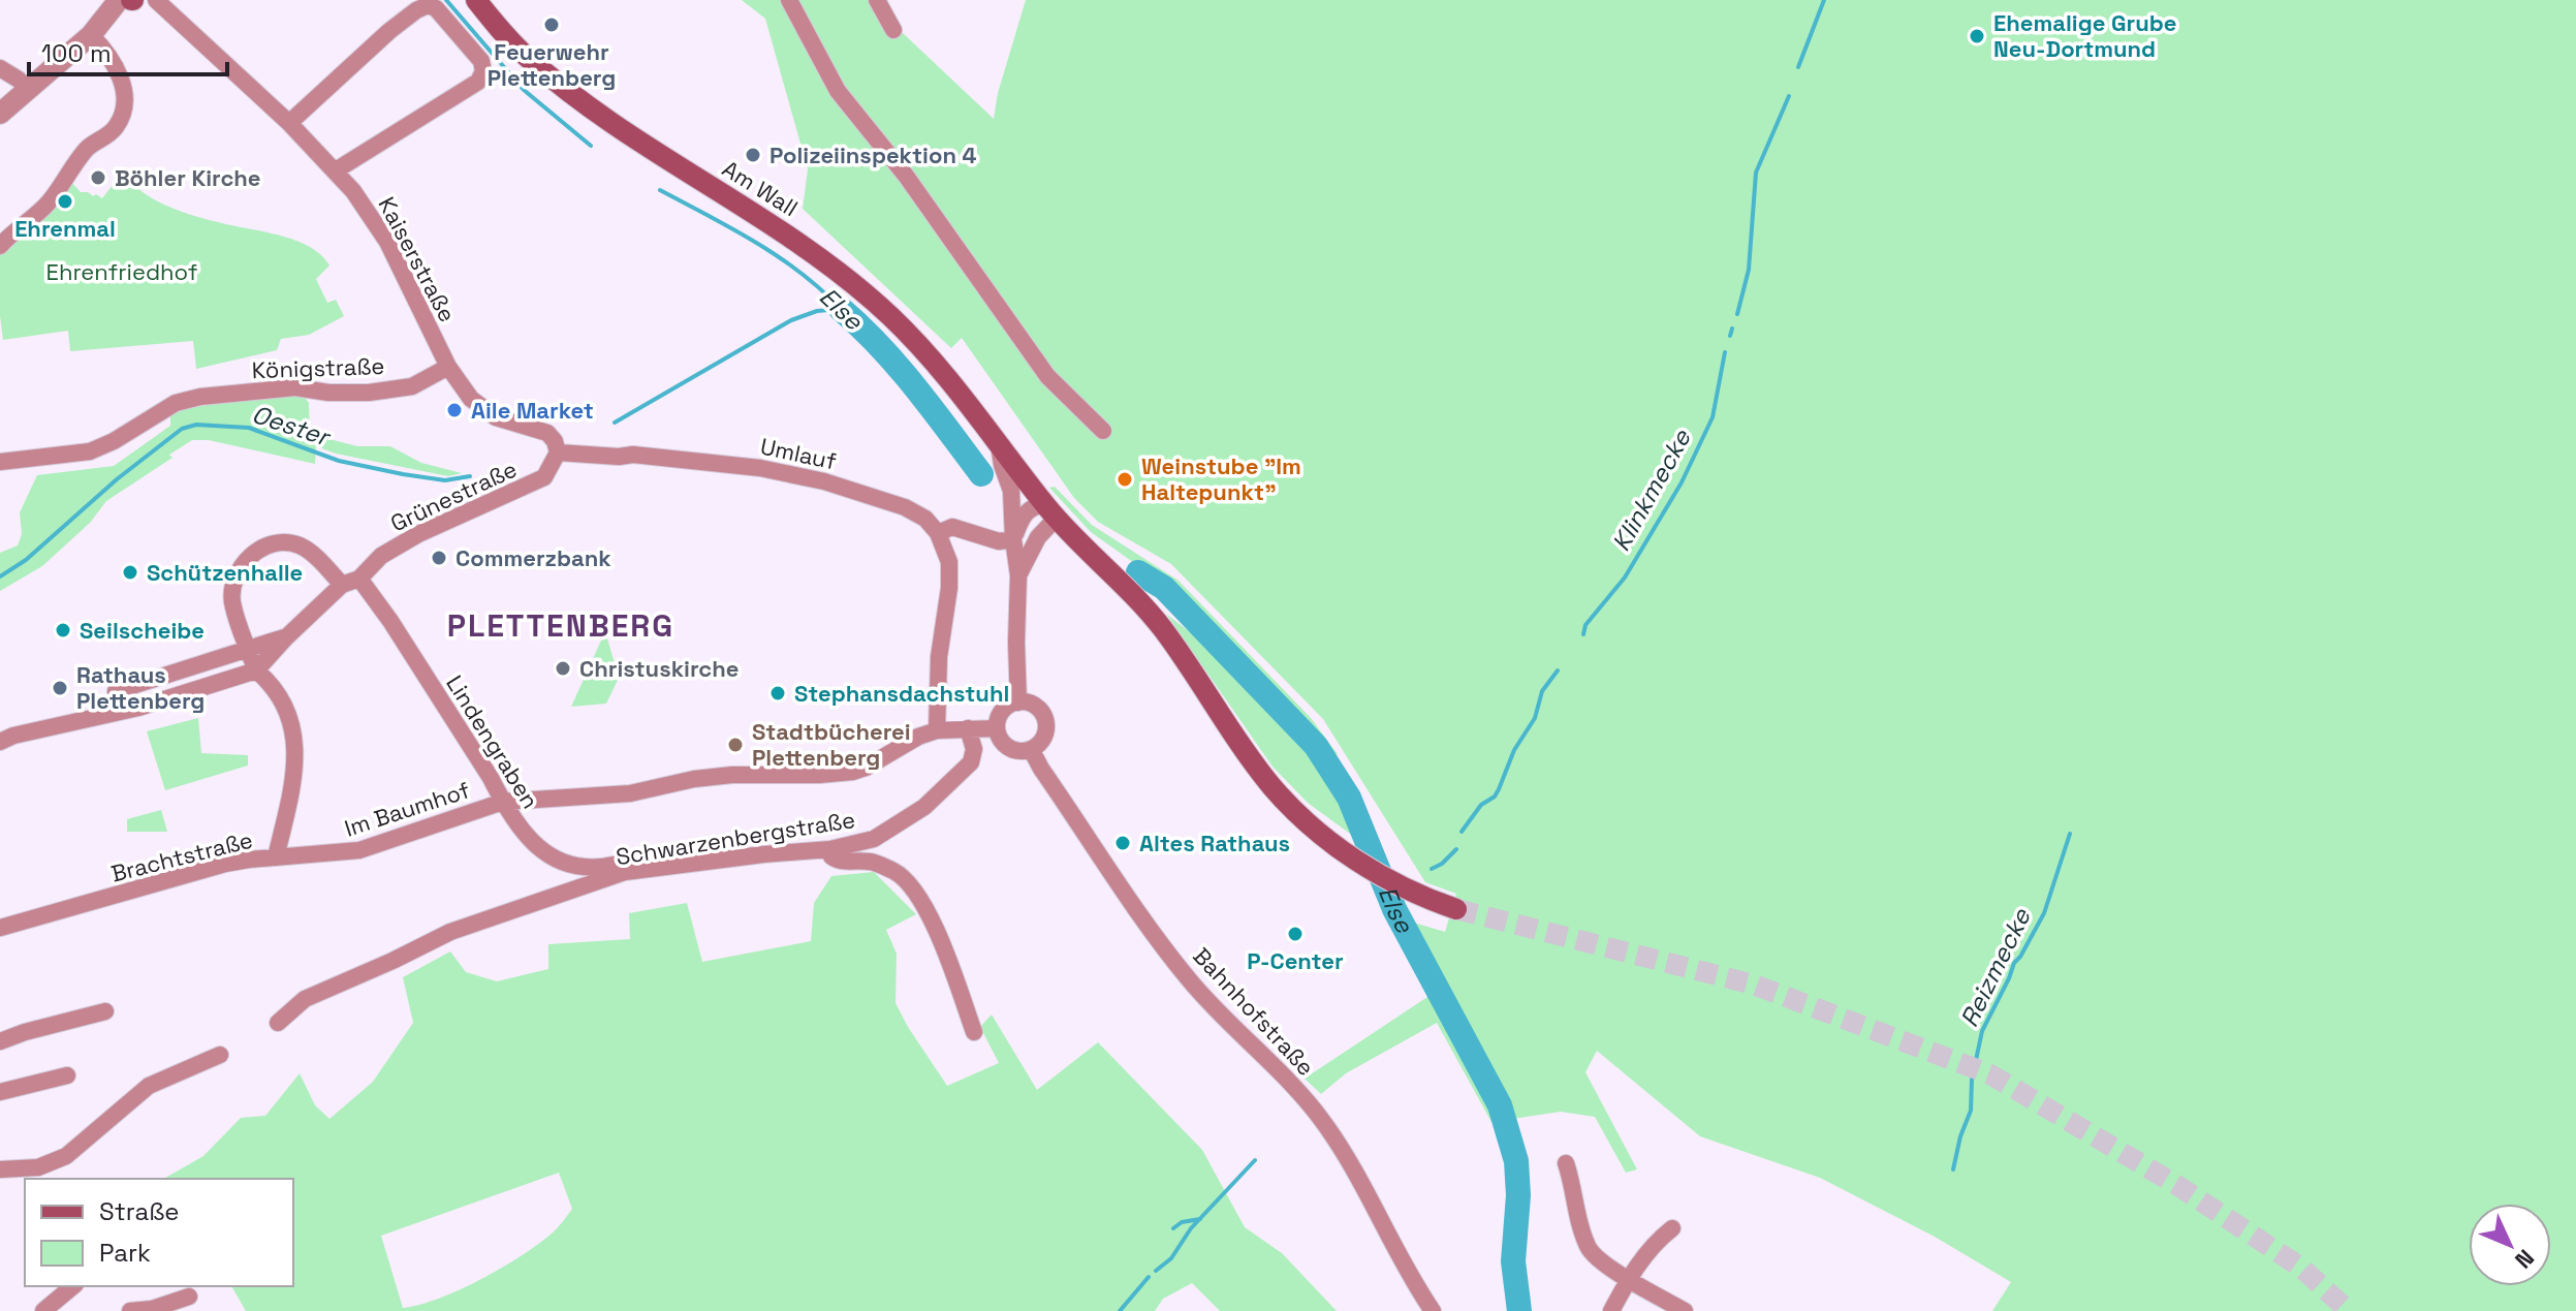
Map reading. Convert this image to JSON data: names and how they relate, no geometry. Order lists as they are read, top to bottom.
{
  "streets": {
    "main road": ["Am Wall"],
    "street": [
      "Kaiserstraße",
      "Königstraße",
      "Umlauf",
      "Grünestraße",
      "Lindengraben",
      "Im Baumhof",
      "Schwarzenbergstraße",
      "Brachtstraße",
      "Bahnhofstraße"
    ]
  },
  "crossings": [
    ["Am Wall", "Bahnhofstraße"],
    ["Kaiserstraße", "Königstraße"],
    ["Kaiserstraße", "Umlauf"],
    ["Kaiserstraße", "Grünestraße"],
    ["Umlauf", "Grünestraße"],
    ["Grünestraße", "Lindengraben"],
    ["Grünestraße", "Brachtstraße"],
    ["Lindengraben", "Im Baumhof"],
    ["Lindengraben", "Schwarzenbergstraße"],
    ["Im Baumhof", "Brachtstraße"]
  ],
  "districts": ["PLETTENBERG"],
  "water": [
    "Else",
    "Oester",
    "Klinkmecke",
    "Reizmecke"
  ],
  "parks": ["Ehrenfriedhof"],
  "places": [
    "Feuerwehr Plettenberg",
    "Ehemalige Grube Neu-Dortmund",
    "Polizeiinspektion 4",
    "Böhler Kirche",
    "Ehrenmal",
    "Aile Market",
    "Weinstube \"Im Haltepunkt\"",
    "Commerzbank",
    "Schützenhalle",
    "Seilscheibe",
    "Christuskirche",
    "Rathaus Plettenberg",
    "Stephansdachstuhl",
    "Stadtbücherei Plettenberg",
    "Altes Rathaus",
    "P-Center"
  ],
  "legend": ["Straße", "Park"],
  "scale_bar": "100 m",
  "north": "bottom right"
}
